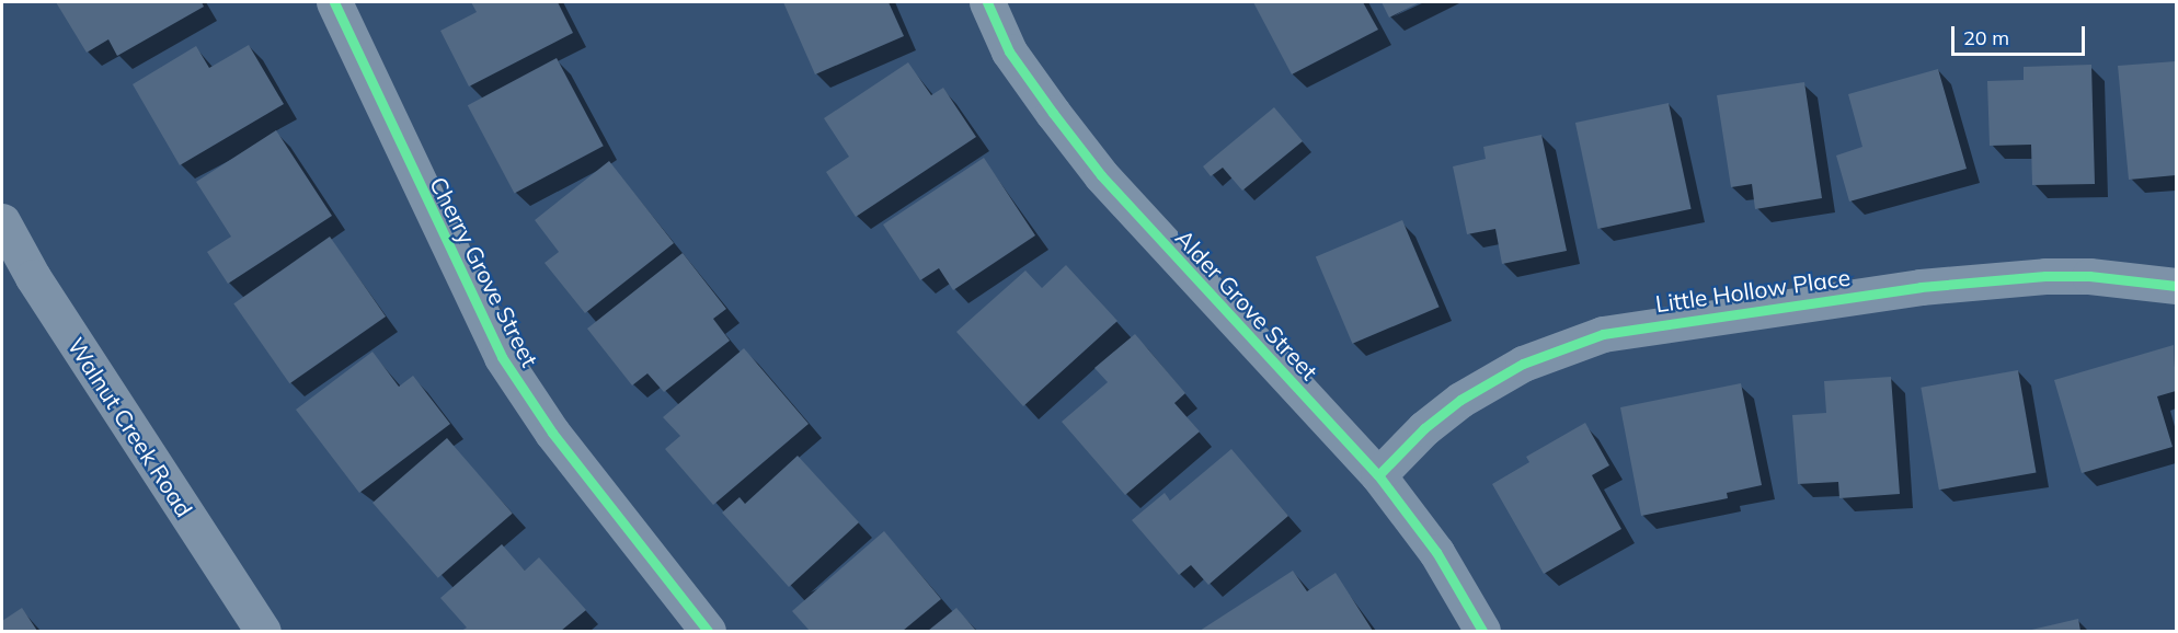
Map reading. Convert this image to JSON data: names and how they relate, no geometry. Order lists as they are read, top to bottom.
{
  "streets": {
    "street": [
      "Cherry Grove Street",
      "Little Hollow Place",
      "Alder Grove Street",
      "Walnut Creek Road"
    ]
  },
  "crossings": [
    ["Little Hollow Place", "Alder Grove Street"]
  ],
  "scale_bar": "20 m"
}
